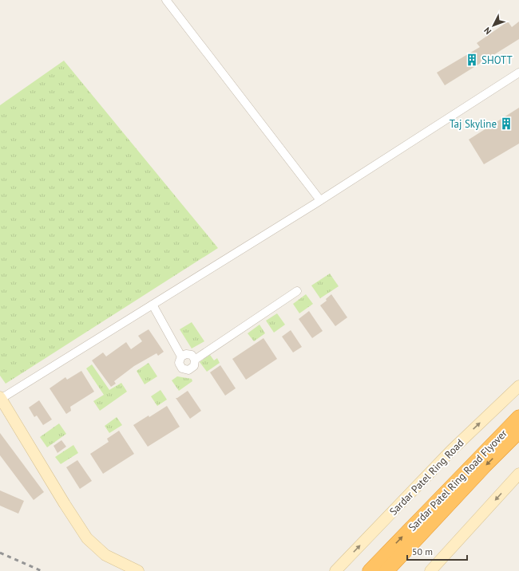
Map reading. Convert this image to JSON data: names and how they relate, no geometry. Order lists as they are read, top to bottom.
{
  "streets": {
    "highway": ["Sardar Patel Ring Road Flyover"],
    "street": ["Sardar Patel Ring Road"]
  },
  "places": {
    "building": ["SHOTT", "Taj Skyline"]
  },
  "scale_bar": "50 m",
  "north": "bottom left"
}
